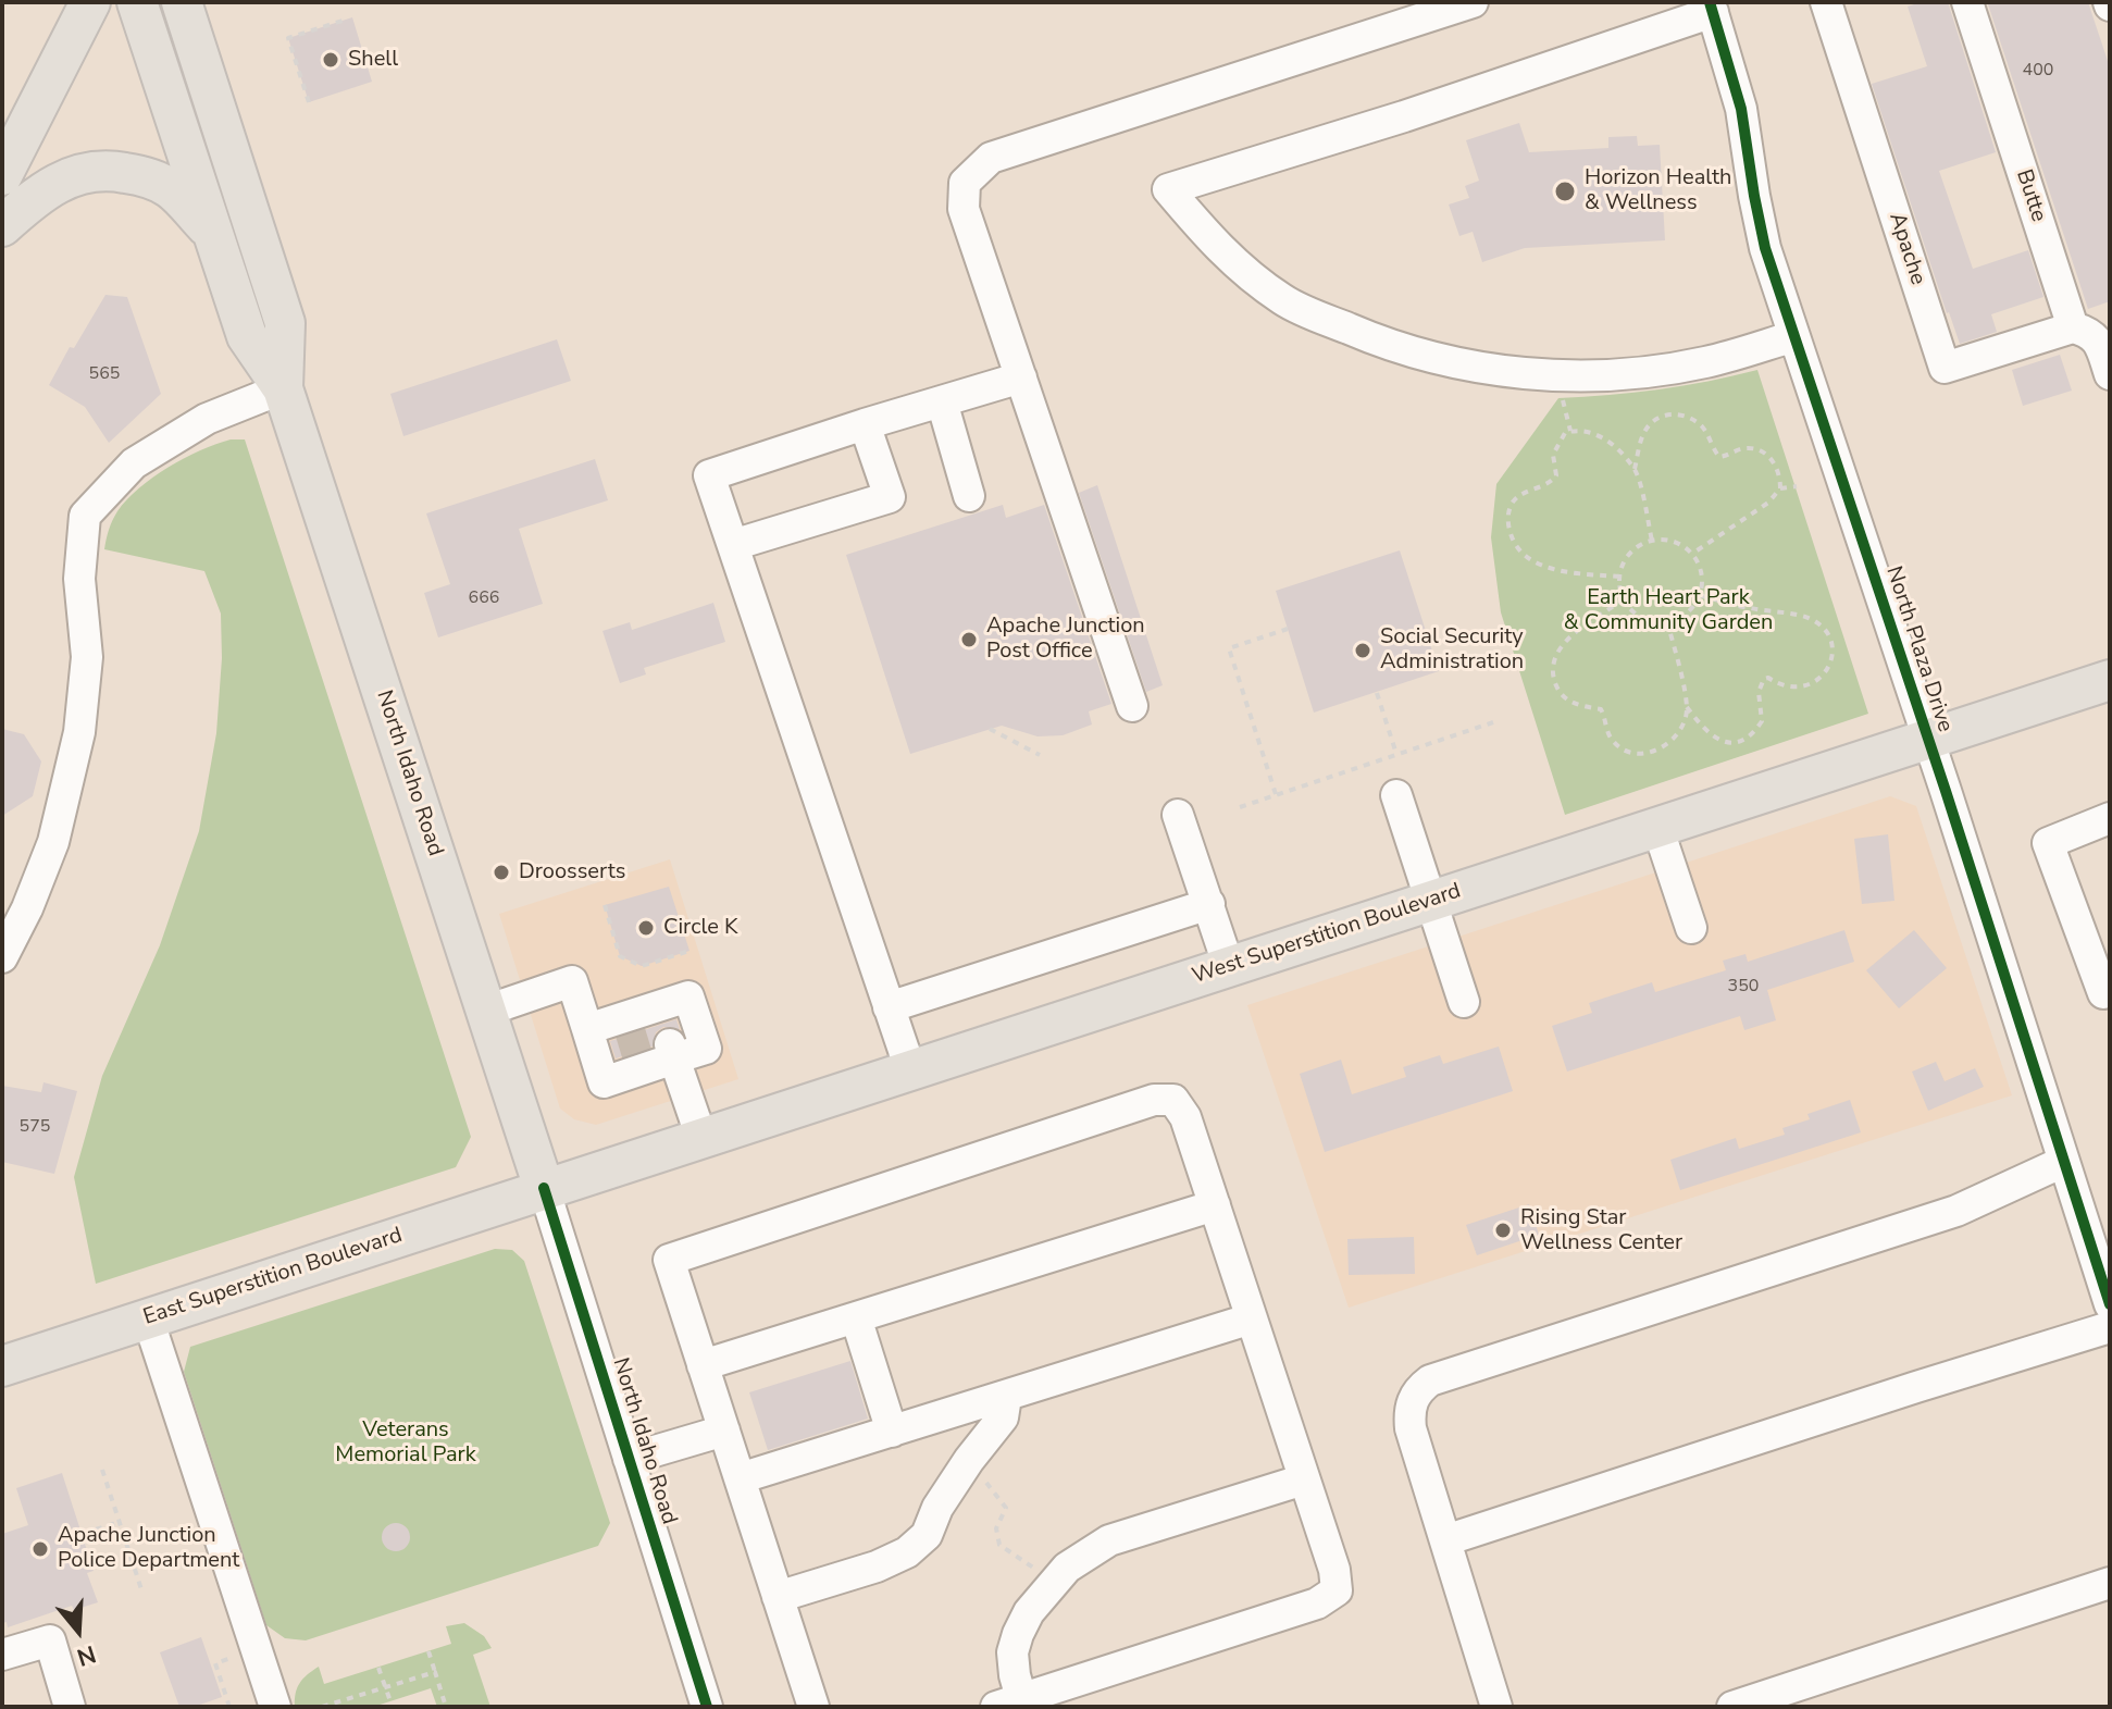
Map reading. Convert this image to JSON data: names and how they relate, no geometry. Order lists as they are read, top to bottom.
{
  "streets": {
    "main road": ["North Idaho Road", "West Superstition Boulevard", "East Superstition Boulevard"],
    "street": ["Butte", "Apache", "North Plaza Drive"]
  },
  "crossings": [
    ["Butte", "Apache"],
    ["North Plaza Drive", "West Superstition Boulevard"],
    ["North Idaho Road", "West Superstition Boulevard"],
    ["North Idaho Road", "East Superstition Boulevard"],
    ["West Superstition Boulevard", "East Superstition Boulevard"]
  ],
  "parks": ["Earth Heart Park & Community Garden", "Veterans Memorial Park"],
  "places": [
    "Shell",
    "Horizon Health & Wellness",
    "Apache Junction Post Office",
    "Social Security Administration",
    "Droosserts",
    "Circle K",
    "Rising Star Wellness Center",
    "Apache Junction Police Department"
  ],
  "house_numbers": [
    "400",
    "565",
    "666",
    "350",
    "575"
  ],
  "north": "bottom"
}
